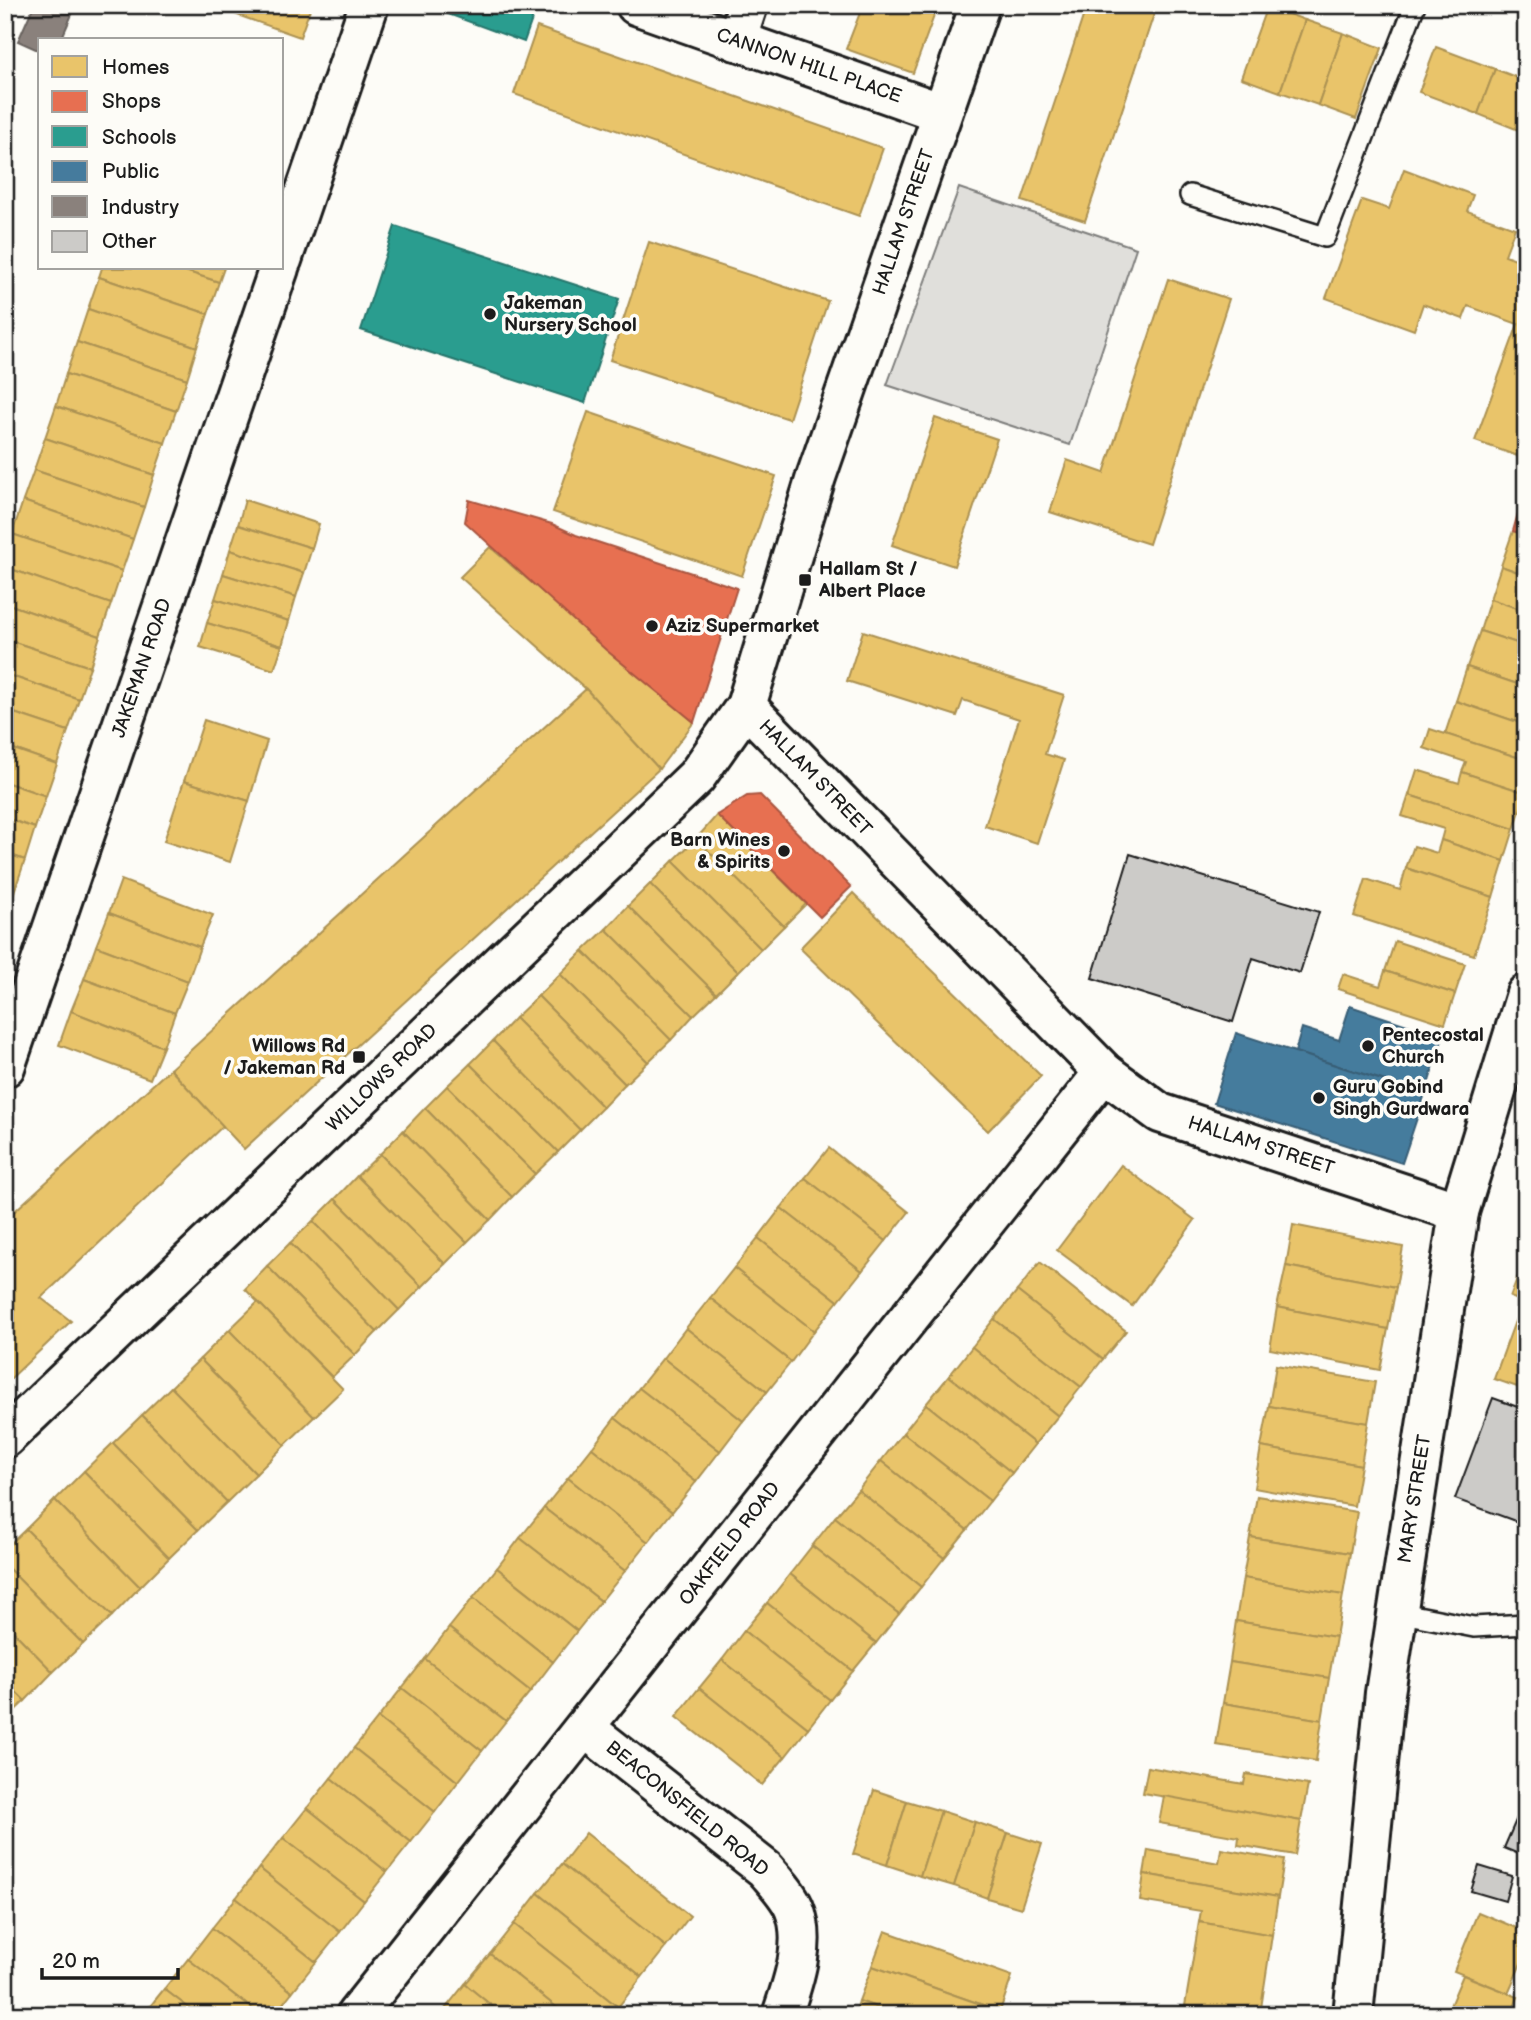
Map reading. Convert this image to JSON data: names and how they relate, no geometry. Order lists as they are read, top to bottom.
{
  "streets": {
    "street": [
      "CANNON HILL PLACE",
      "HALLAM STREET",
      "JAKEMAN ROAD",
      "WILLOWS ROAD",
      "MARY STREET",
      "OAKFIELD ROAD",
      "BEACONSFIELD ROAD"
    ]
  },
  "crossings": [
    ["CANNON HILL PLACE", "HALLAM STREET"],
    ["HALLAM STREET", "WILLOWS ROAD"],
    ["HALLAM STREET", "MARY STREET"],
    ["HALLAM STREET", "OAKFIELD ROAD"],
    ["OAKFIELD ROAD", "BEACONSFIELD ROAD"]
  ],
  "places": {
    "other": [
      "Jakeman Nursery School",
      "Aziz Supermarket",
      "Barn Wines & Spirits",
      "Pentecostal Church",
      "Guru Gobind Singh Gurdwara"
    ],
    "transit": ["Hallam St / Albert Place", "Willows Rd / Jakeman Rd"]
  },
  "legend": [
    "Homes",
    "Shops",
    "Schools",
    "Public",
    "Industry",
    "Other"
  ],
  "scale_bar": "20 m"
}
